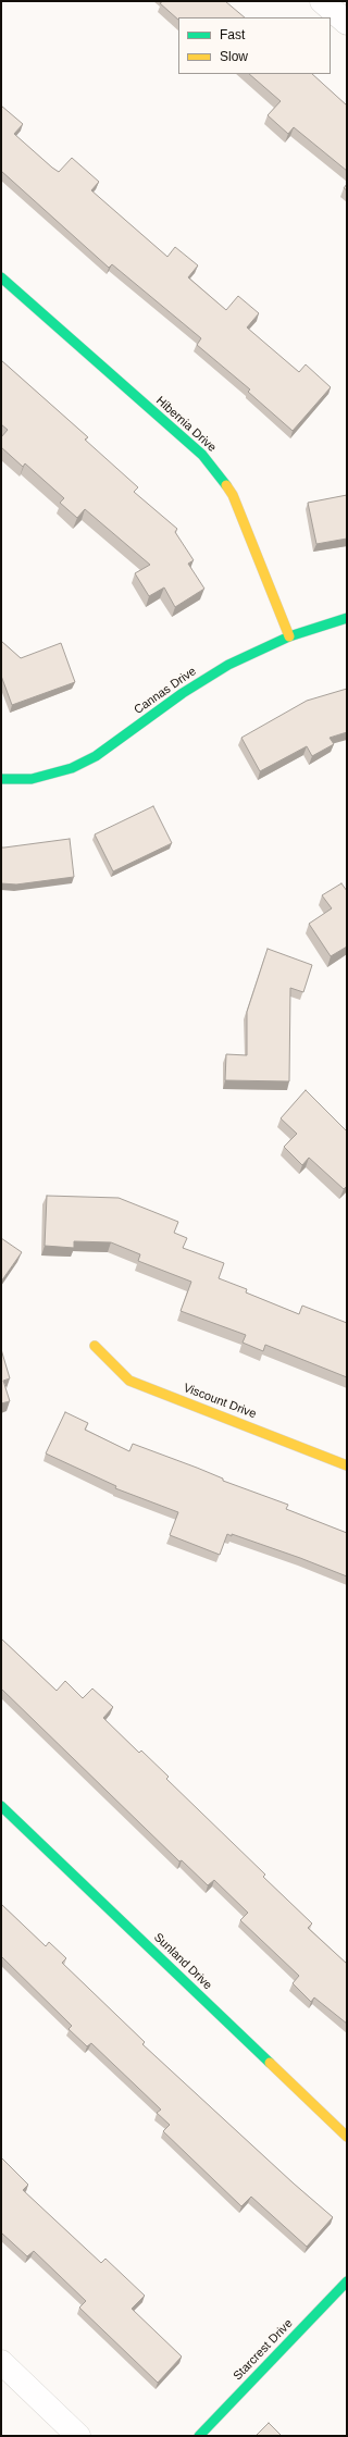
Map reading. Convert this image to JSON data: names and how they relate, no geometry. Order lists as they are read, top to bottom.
{
  "streets": {
    "street": [
      "Hibernia Drive",
      "Cannas Drive",
      "Viscount Drive",
      "Sunland Drive",
      "Starcrest Drive"
    ]
  },
  "crossings": [
    ["Hibernia Drive", "Cannas Drive"]
  ],
  "legend": ["Fast", "Slow"]
}
